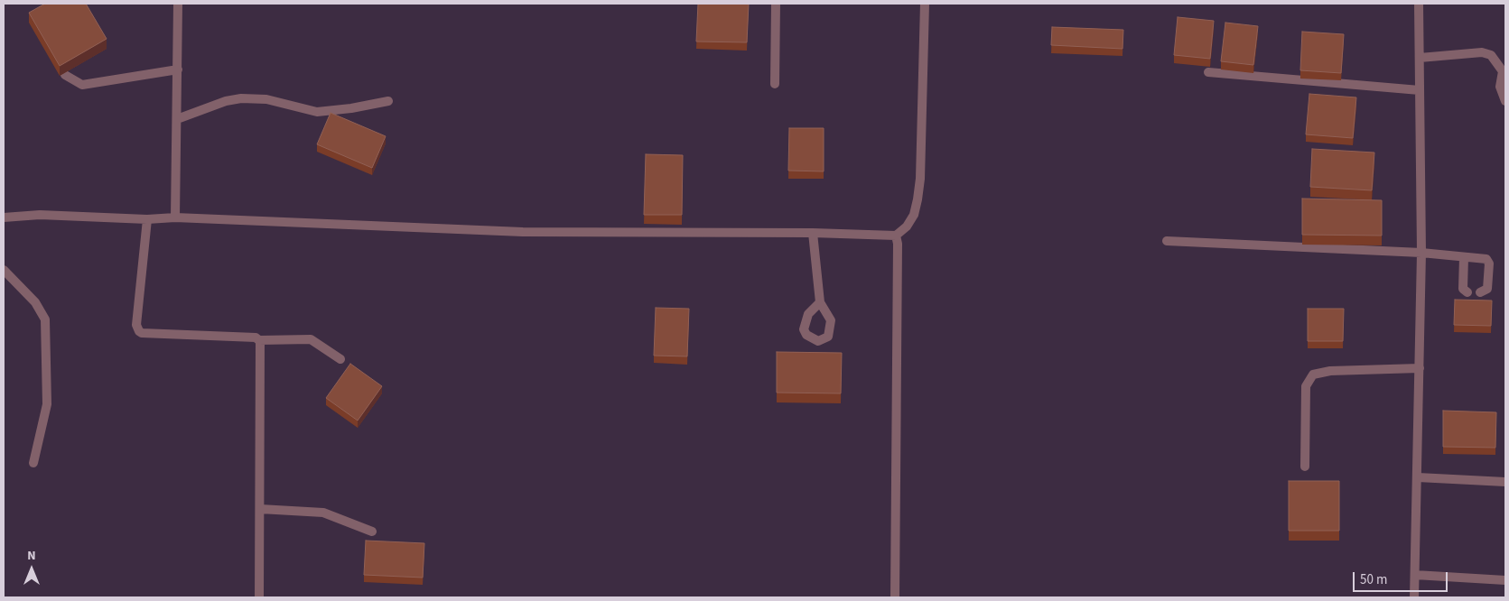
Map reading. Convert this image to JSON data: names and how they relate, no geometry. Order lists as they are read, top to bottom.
{
  "scale_bar": "50 m",
  "north": "top"
}
